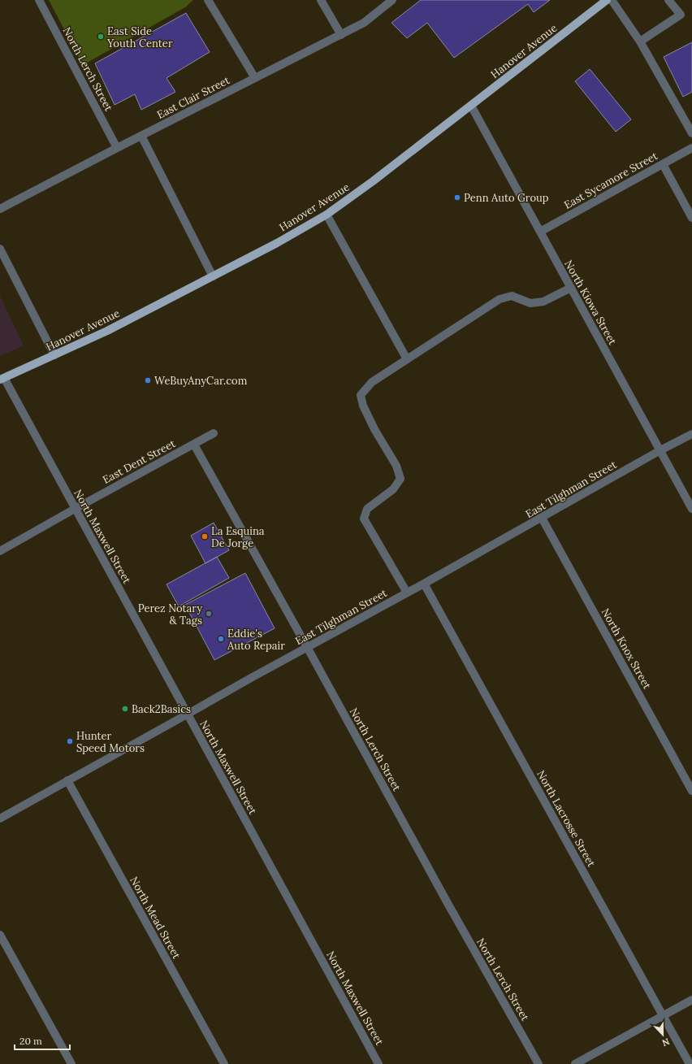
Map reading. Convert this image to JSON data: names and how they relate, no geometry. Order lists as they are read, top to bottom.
{
  "streets": {
    "main road": ["Hanover Avenue"],
    "street": [
      "North Lerch Street",
      "East Clair Street",
      "East Sycamore Street",
      "North Kiowa Street",
      "East Dent Street",
      "East Tilghman Street",
      "North Maxwell Street",
      "North Knox Street",
      "North Lacrosse Street",
      "North Mead Street"
    ]
  },
  "crossings": [
    ["Hanover Avenue", "North Kiowa Street"],
    ["Hanover Avenue", "North Maxwell Street"],
    ["North Lerch Street", "East Clair Street"],
    ["North Lerch Street", "East Dent Street"],
    ["North Lerch Street", "East Tilghman Street"],
    ["East Sycamore Street", "North Kiowa Street"],
    ["North Kiowa Street", "East Tilghman Street"],
    ["East Dent Street", "North Maxwell Street"],
    ["East Tilghman Street", "North Maxwell Street"],
    ["East Tilghman Street", "North Knox Street"],
    ["East Tilghman Street", "North Lacrosse Street"],
    ["East Tilghman Street", "North Mead Street"]
  ],
  "places": [
    "East Side Youth Center",
    "Penn Auto Group",
    "WeBuyAnyCar.com",
    "La Esquina De Jorge",
    "Perez Notary & Tags",
    "Eddie's Auto Repair",
    "Back2Basics",
    "Hunter Speed Motors"
  ],
  "scale_bar": "20 m",
  "north": "bottom"
}
